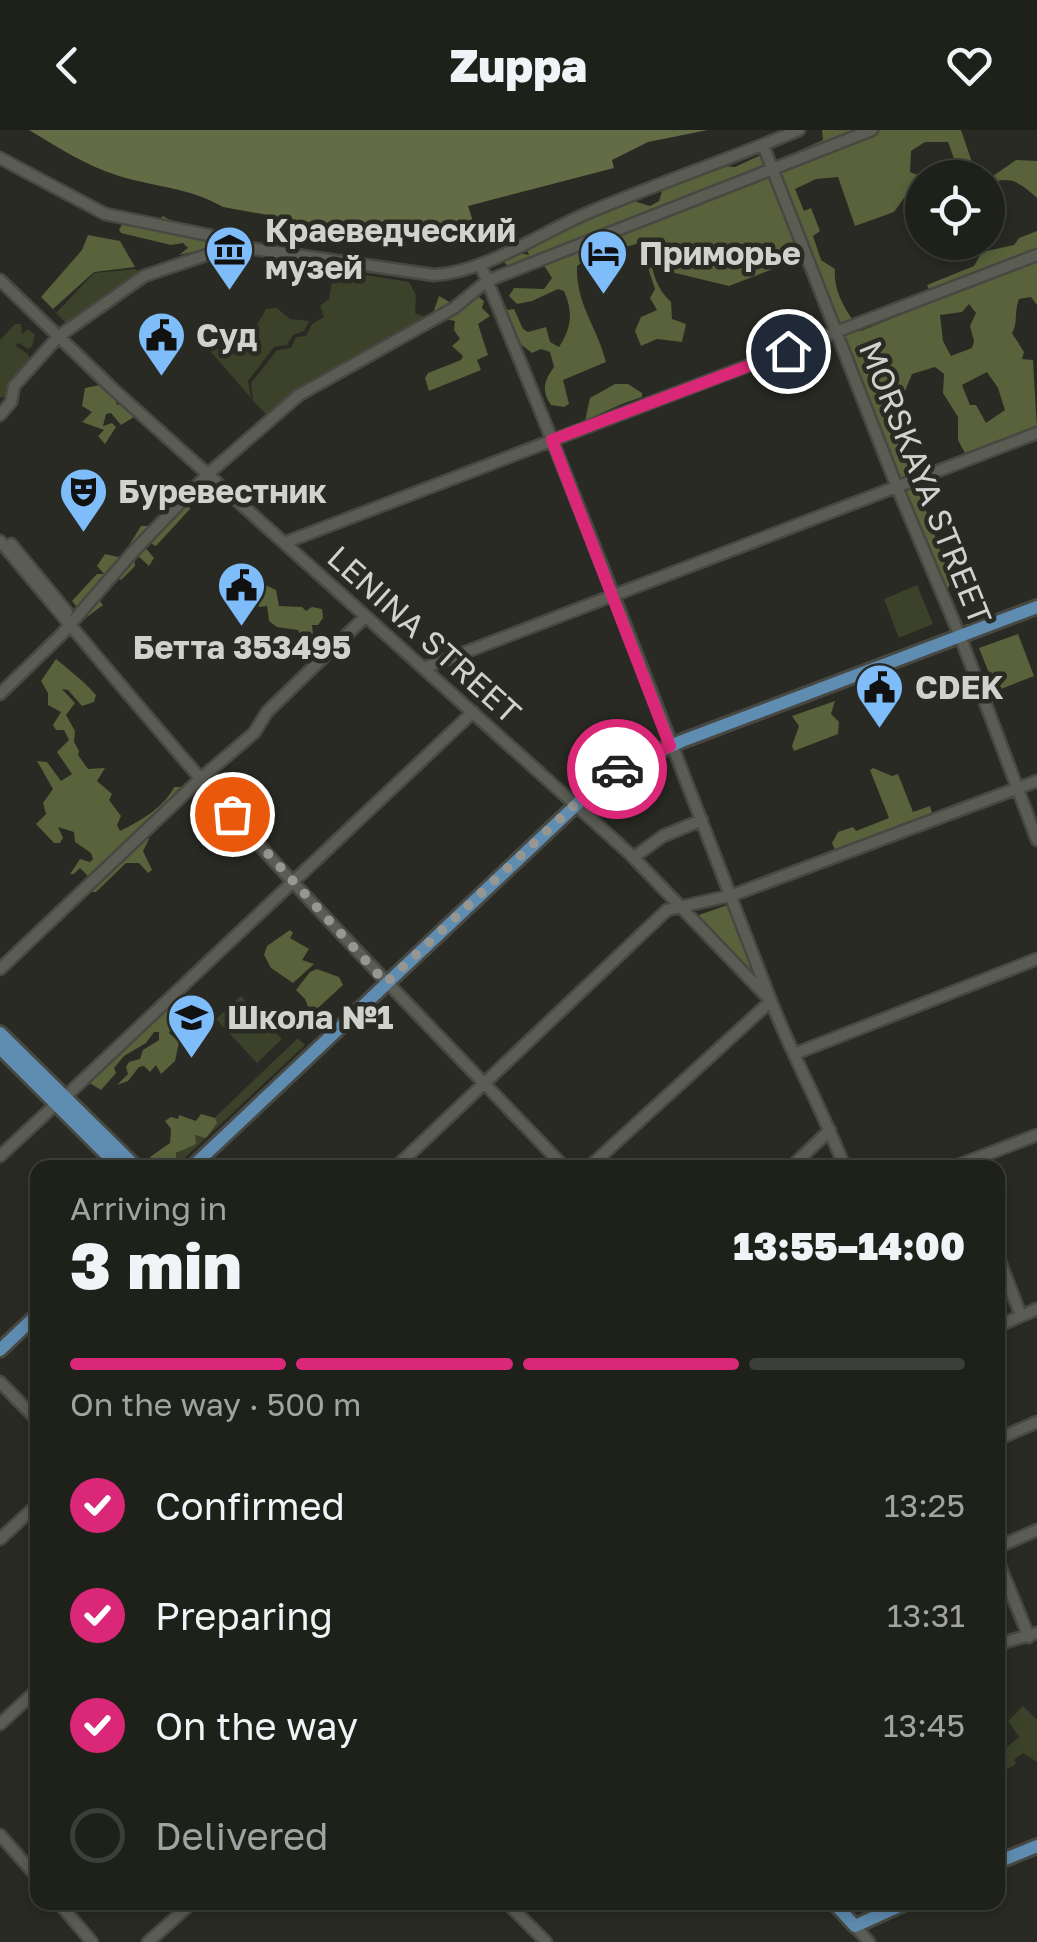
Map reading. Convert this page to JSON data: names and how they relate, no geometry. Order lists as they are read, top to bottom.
{
  "streets": {
    "street": ["MORSKAYA STREET", "LENINA STREET"]
  },
  "places": {
    "museum": ["Краеведческий музей"],
    "hotel": ["Приморье"],
    "public building": ["Суд", "Бетта 353495", "CDEK"],
    "theatre": ["Буревестник"],
    "school or university": ["Школа №1"]
  },
  "page": {
    "header": "Zuppa",
    "heading": ["3 min", "Arriving in", "13:55–14:00"],
    "bar": "On the way · 500 m",
    "list": [
      ["Confirmed", "13:25"],
      ["Preparing", "13:31"],
      ["On the way", "13:45"],
      "Delivered"
    ]
  }
}
